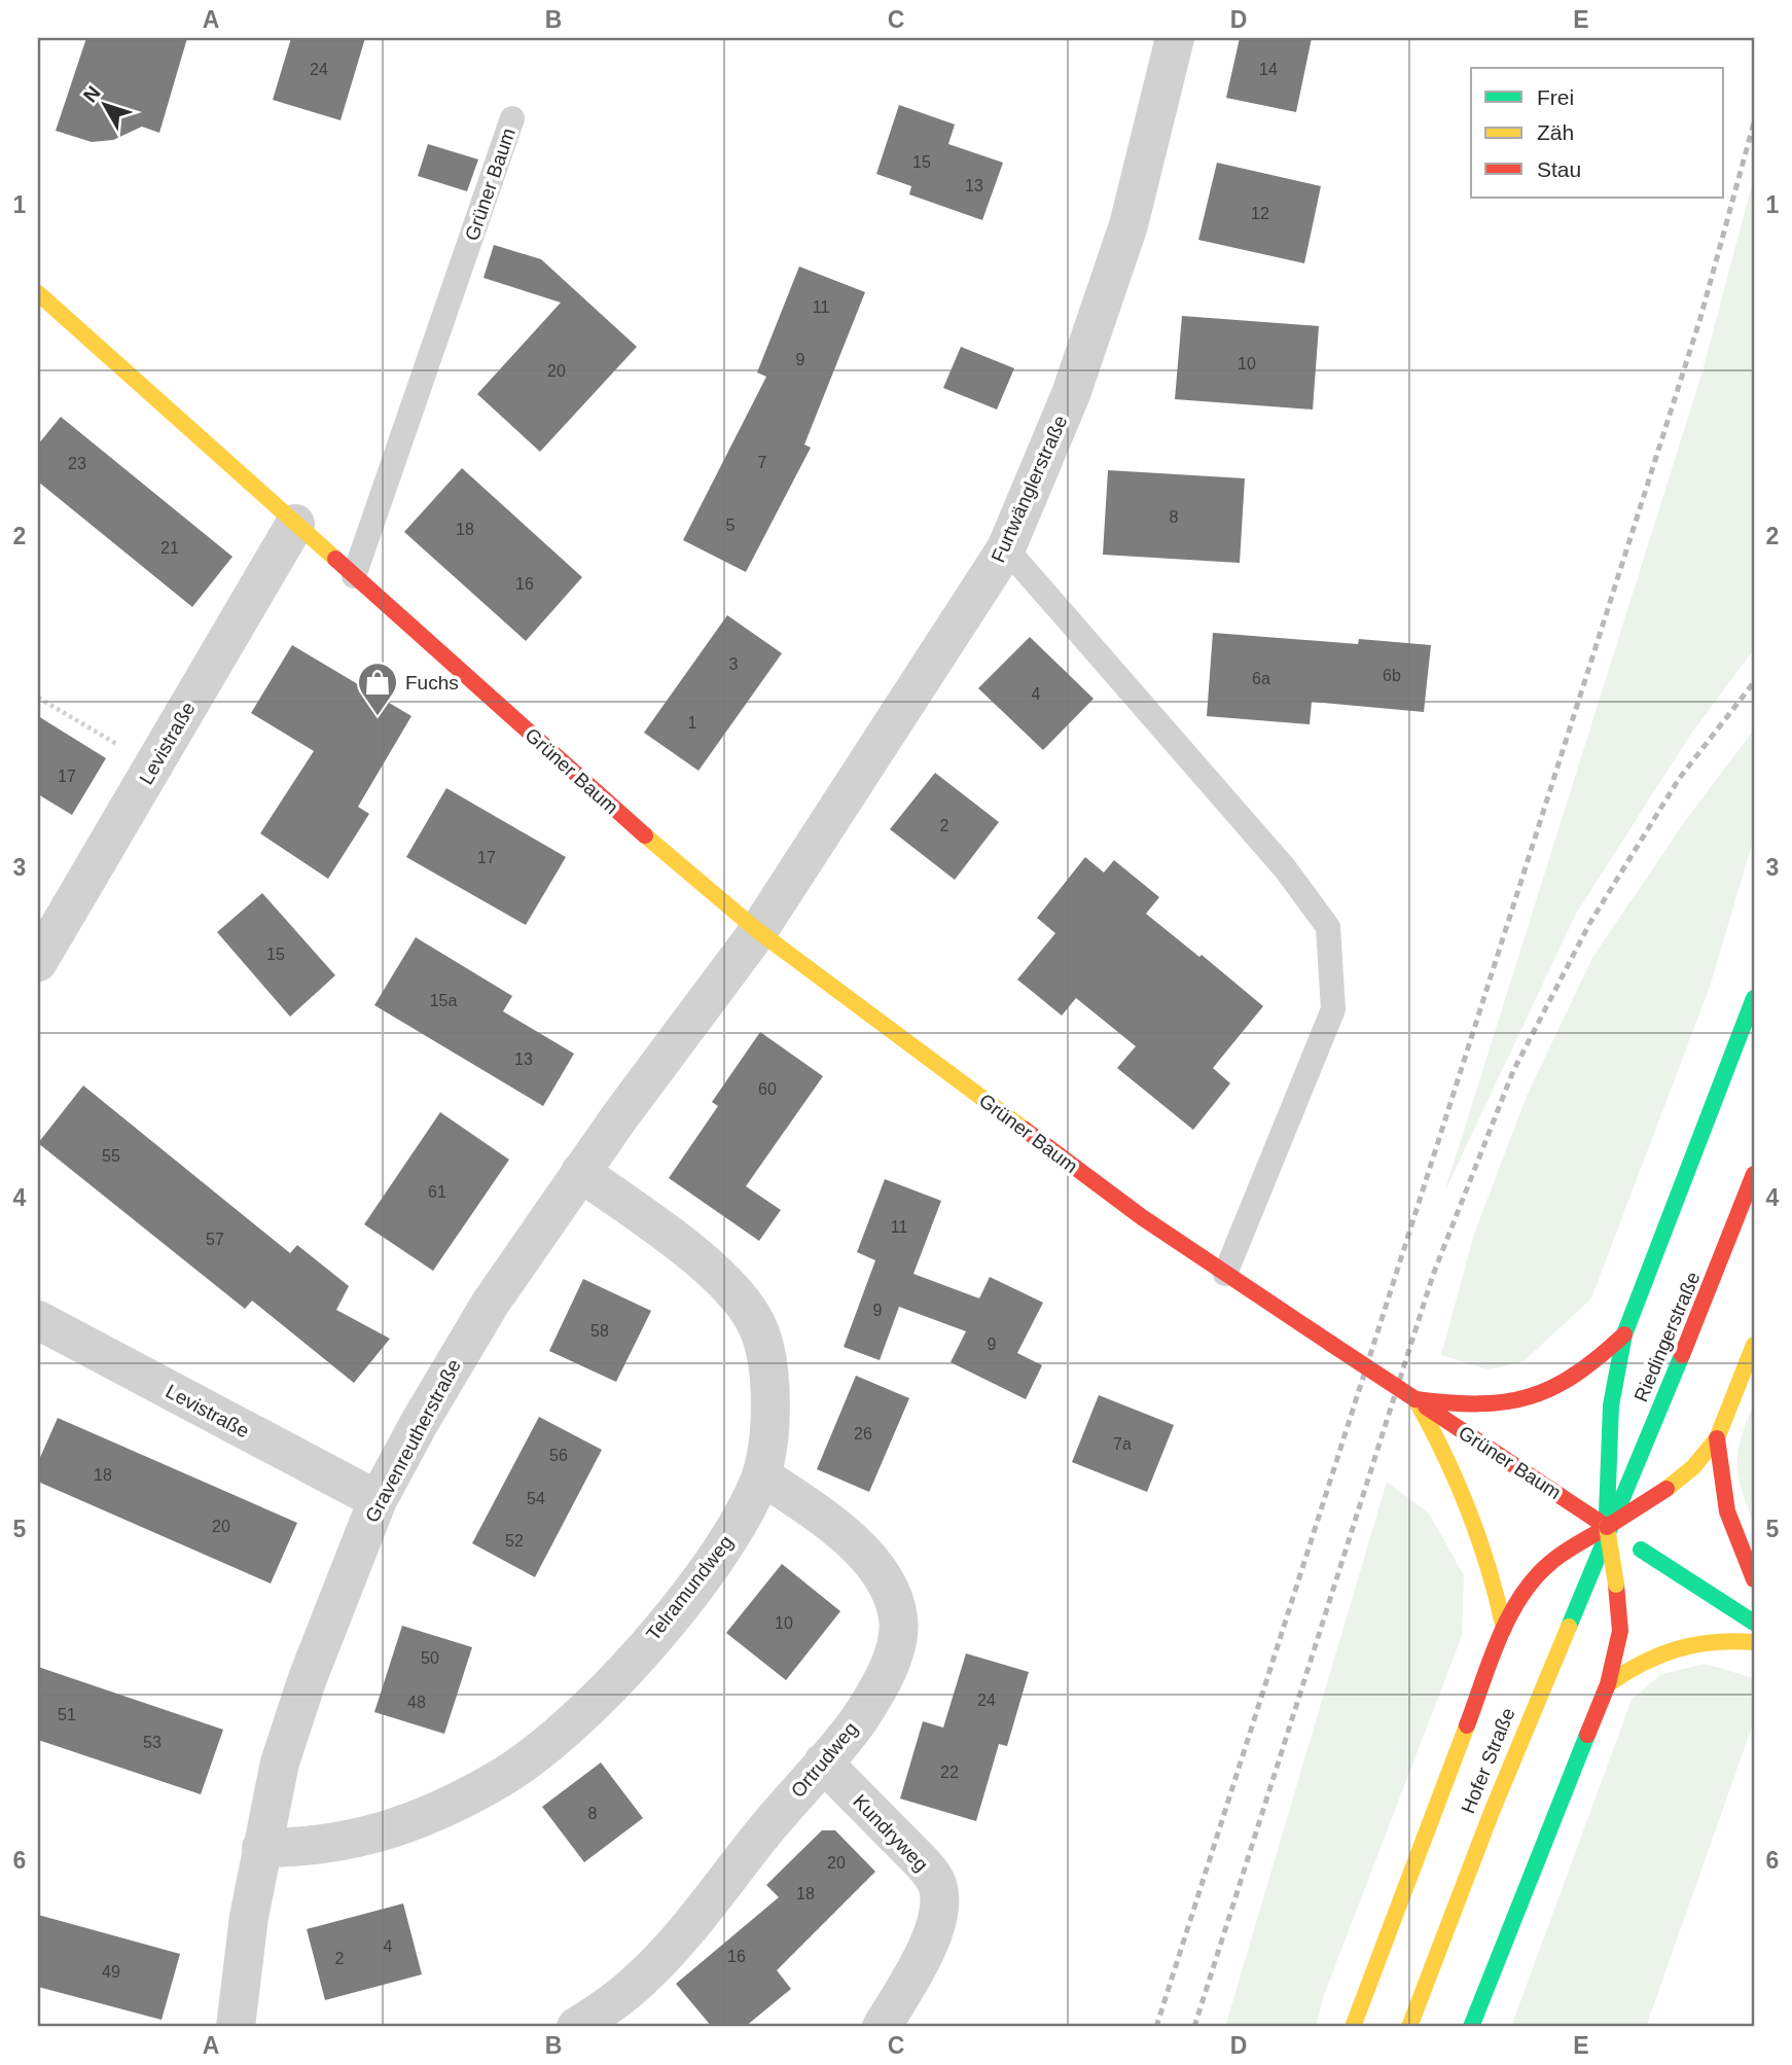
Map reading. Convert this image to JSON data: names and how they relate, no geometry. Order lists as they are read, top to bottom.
{
  "streets": {
    "main road": ["Grüner Baum", "Riedingerstraße", "Hofer Straße"],
    "street": [
      "Furtwänglerstraße",
      "Levistraße",
      "Gravenreutherstraße",
      "Telramundweg",
      "Ortrudweg",
      "Kundryweg"
    ]
  },
  "crossings": [
    ["Grüner Baum", "Furtwänglerstraße"],
    ["Grüner Baum", "Levistraße"],
    ["Grüner Baum", "Riedingerstraße"],
    ["Grüner Baum", "Gravenreutherstraße"],
    ["Grüner Baum", "Hofer Straße"],
    ["Furtwänglerstraße", "Gravenreutherstraße"],
    ["Levistraße", "Gravenreutherstraße"],
    ["Riedingerstraße", "Hofer Straße"],
    ["Gravenreutherstraße", "Telramundweg"],
    ["Telramundweg", "Ortrudweg"],
    ["Ortrudweg", "Kundryweg"]
  ],
  "places": {
    "shop": ["Fuchs"]
  },
  "house_numbers": [
    "24",
    "14",
    "15",
    "13",
    "12",
    "11",
    "9",
    "10",
    "20",
    "7",
    "23",
    "8",
    "5",
    "18",
    "21",
    "16",
    "3",
    "6b",
    "6a",
    "4",
    "1",
    "17",
    "2",
    "17",
    "15",
    "15a",
    "13",
    "60",
    "55",
    "61",
    "11",
    "57",
    "9",
    "58",
    "9",
    "26",
    "7a",
    "56",
    "18",
    "54",
    "20",
    "52",
    "10",
    "50",
    "24",
    "48",
    "51",
    "53",
    "22",
    "8",
    "20",
    "18",
    "4",
    "16",
    "2",
    "49"
  ],
  "legend": ["Frei", "Zäh", "Stau"],
  "north": "top left",
  "grid": {
    "columns": [
      "A",
      "B",
      "C",
      "D",
      "E"
    ],
    "rows": [
      "1",
      "2",
      "3",
      "4",
      "5",
      "6"
    ]
  }
}
